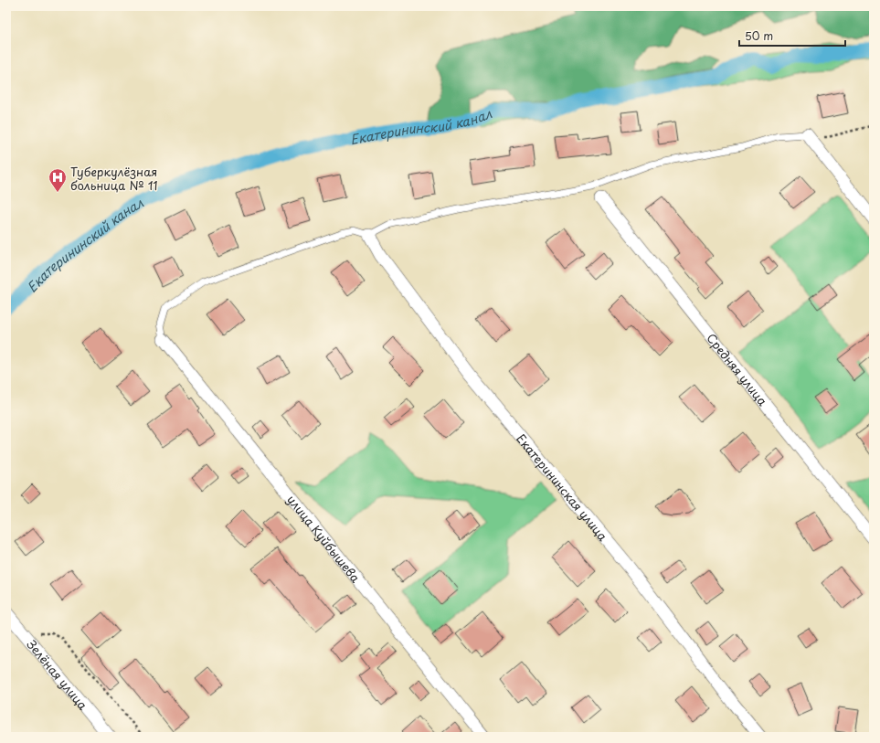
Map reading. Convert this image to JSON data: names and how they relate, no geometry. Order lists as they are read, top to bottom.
{
  "streets": {
    "street": [
      "Средняя улица",
      "Екатерининская улица",
      "улица Куйбышева",
      "Зелёная улица"
    ]
  },
  "water": ["Екатерининский канал"],
  "places": {
    "hospital": ["Туберкулёзная больница № 11"]
  },
  "scale_bar": "50 m"
}
